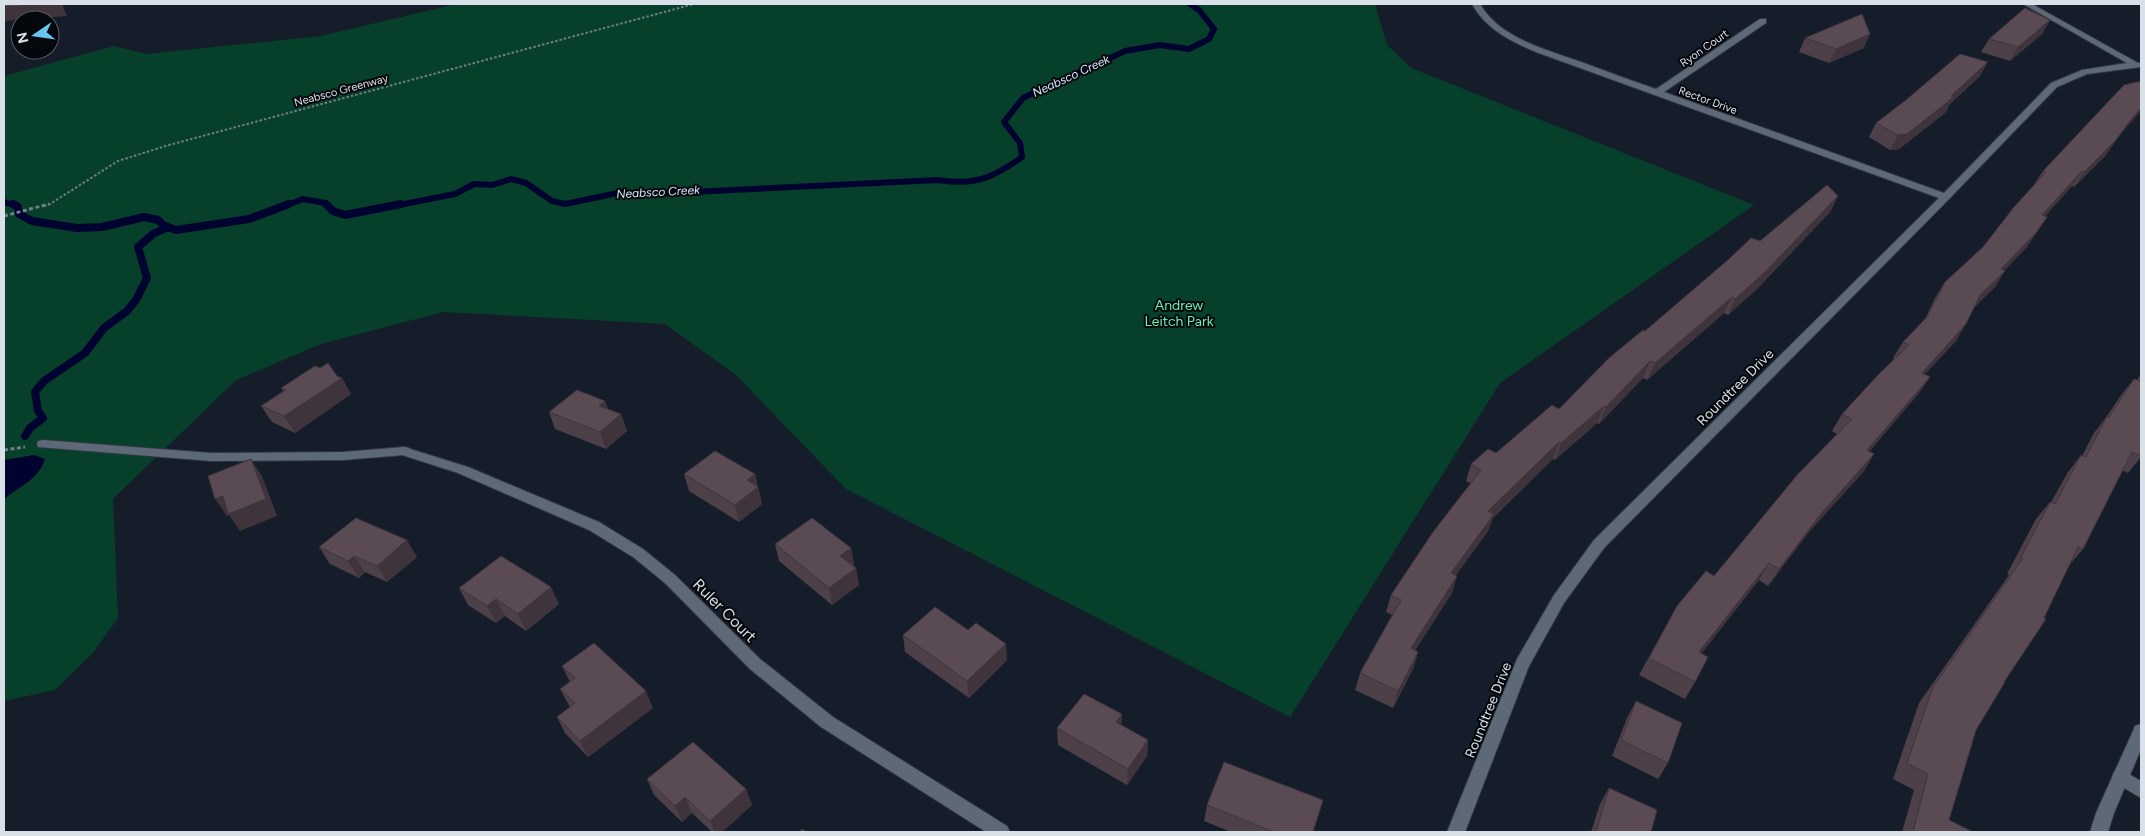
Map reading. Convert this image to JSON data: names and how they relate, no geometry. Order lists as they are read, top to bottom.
{
  "streets": {
    "street": [
      "Ryon Court",
      "Rector Drive",
      "Roundtree Drive",
      "Ruler Court"
    ],
    "path": ["Neabsco Greenway"]
  },
  "crossings": [
    ["Ryon Court", "Rector Drive"],
    ["Rector Drive", "Roundtree Drive"]
  ],
  "water": ["Neabsco Creek"],
  "parks": ["Andrew Leitch Park"],
  "north": "left"
}
